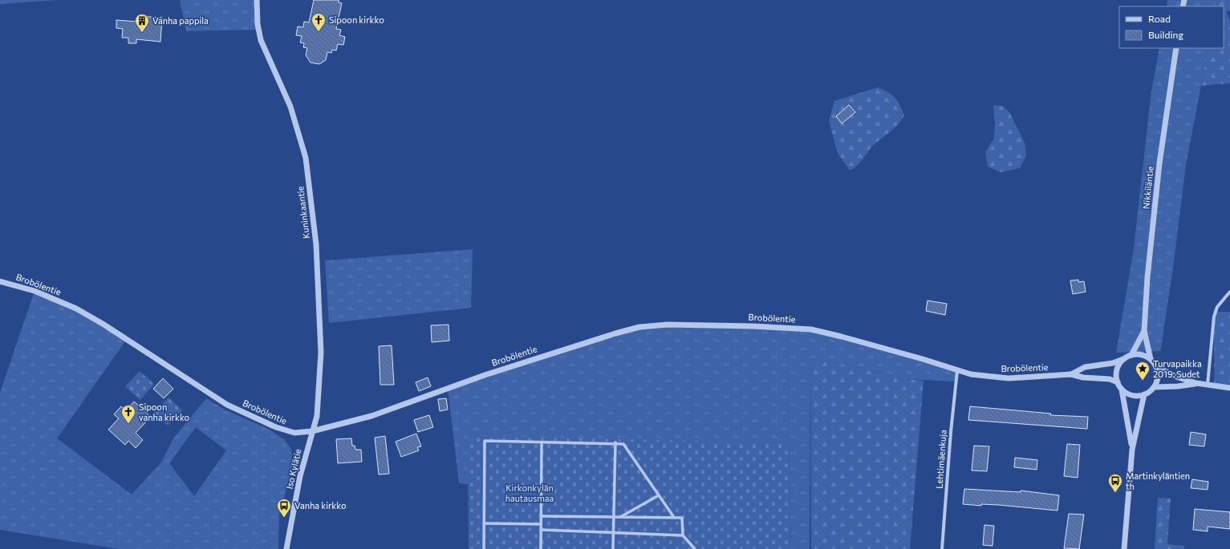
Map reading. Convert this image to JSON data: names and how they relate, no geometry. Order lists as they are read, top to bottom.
{
  "streets": {
    "street": [
      "Nikkiläntie",
      "Kuninkaantie",
      "Brobölentie",
      "Lehtimäenkuja",
      "Iso Kylätie"
    ]
  },
  "crossings": [
    ["Nikkiläntie", "Brobölentie"],
    ["Kuninkaantie", "Brobölentie"],
    ["Kuninkaantie", "Iso Kylätie"],
    ["Brobölentie", "Lehtimäenkuja"],
    ["Brobölentie", "Iso Kylätie"]
  ],
  "parks": ["Kirkonkylän hautausmaa"],
  "places": {
    "church": ["Sipoon kirkko", "Sipoon vanha kirkko"],
    "building": ["Vanha pappila"],
    "place": ["Turvapaikka 2019: Sudet"],
    "bus stop": ["Martinkyläntien th", "Vanha kirkko"]
  },
  "legend": ["Road", "Building"]
}
